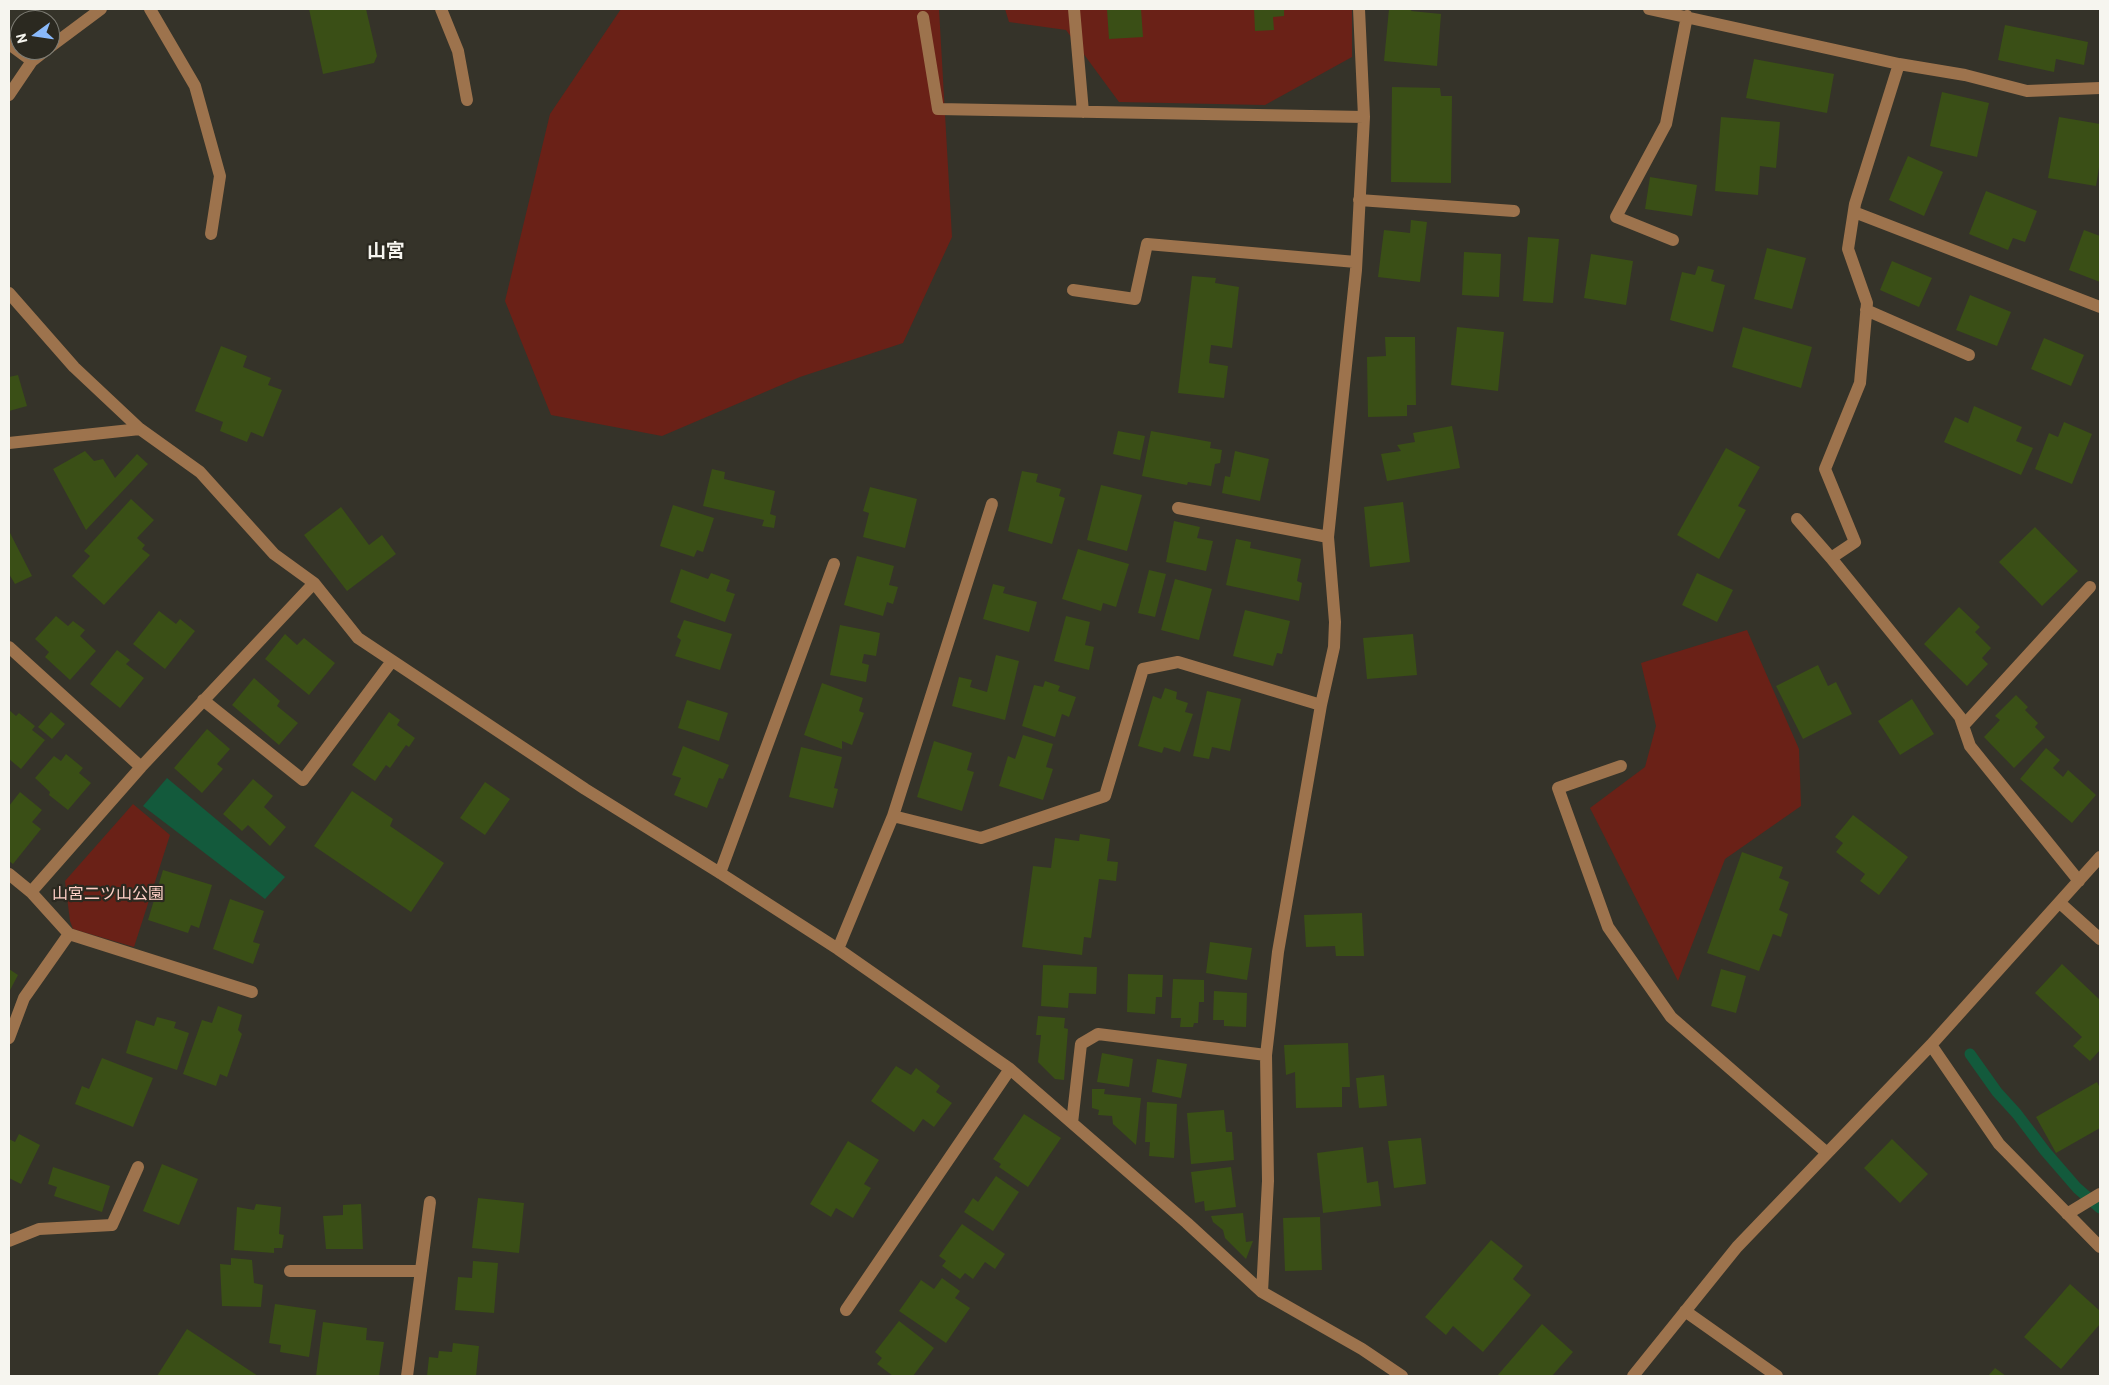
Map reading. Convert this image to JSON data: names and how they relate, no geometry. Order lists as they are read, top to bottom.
{
  "districts": ["山宮"],
  "parks": ["山宮二ツ山公園"],
  "north": "left"
}
